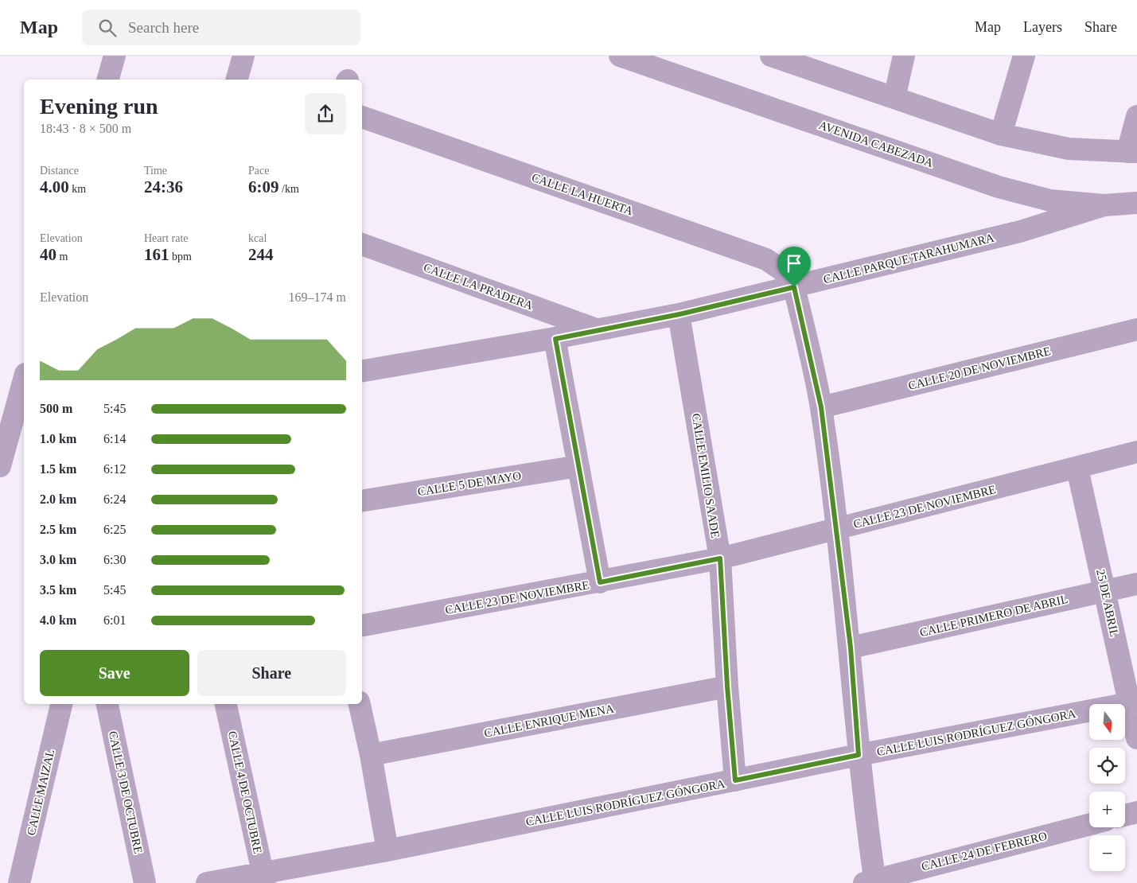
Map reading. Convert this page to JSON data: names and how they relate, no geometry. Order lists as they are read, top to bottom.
{
  "streets": {
    "street": [
      "AVENIDA CABEZADA",
      "CALLE LA HUERTA",
      "CALLE PARQUE TARAHUMARA",
      "CALLE LA PRADERA",
      "CALLE 20 DE NOVIEMBRE",
      "CALLE EMILIO SAADE",
      "CALLE 5 DE MAYO",
      "CALLE 23 DE NOVIEMBRE",
      "25 DE ABRIL",
      "CALLE PRIMERO DE ABRIL",
      "CALLE ENRIQUE MENA",
      "CALLE LUIS RODRÍGUEZ GÓNGORA",
      "CALLE MAIZAL",
      "CALLE 3 DE OCTUBRE",
      "CALLE 4 DE OCTUBRE",
      "CALLE 24 DE FEBRERO"
    ]
  },
  "crossings": [
    ["AVENIDA CABEZADA", "CALLE PARQUE TARAHUMARA"],
    ["CALLE LA HUERTA", "CALLE PARQUE TARAHUMARA"],
    ["CALLE LA HUERTA", "CALLE 20 DE NOVIEMBRE"],
    ["CALLE LA HUERTA", "CALLE 23 DE NOVIEMBRE"],
    ["CALLE LA HUERTA", "CALLE PRIMERO DE ABRIL"],
    ["CALLE LA HUERTA", "CALLE LUIS RODRÍGUEZ GÓNGORA"],
    ["CALLE LA HUERTA", "CALLE 24 DE FEBRERO"],
    ["CALLE PARQUE TARAHUMARA", "CALLE LA PRADERA"],
    ["CALLE PARQUE TARAHUMARA", "CALLE EMILIO SAADE"],
    ["CALLE EMILIO SAADE", "CALLE 23 DE NOVIEMBRE"],
    ["CALLE EMILIO SAADE", "CALLE ENRIQUE MENA"],
    ["CALLE EMILIO SAADE", "CALLE LUIS RODRÍGUEZ GÓNGORA"],
    ["CALLE 23 DE NOVIEMBRE", "25 DE ABRIL"],
    ["25 DE ABRIL", "CALLE PRIMERO DE ABRIL"],
    ["25 DE ABRIL", "CALLE LUIS RODRÍGUEZ GÓNGORA"],
    ["CALLE LUIS RODRÍGUEZ GÓNGORA", "CALLE 4 DE OCTUBRE"]
  ],
  "north": "bottom",
  "page": {
    "header": "Map",
    "search": "Search here",
    "nav": ["Map", "Layers", "Share"],
    "heading": ["Evening run", "18:43 · 8 × 500 m"],
    "stats": [
      ["Distance", "4.00 km"],
      ["Time", "24:36"],
      ["Pace", "6:09 /km"],
      ["Elevation", "40 m"],
      ["Heart rate", "161 bpm"],
      ["kcal", "244"]
    ],
    "chart": ["Elevation", "169–174 m"],
    "list": [
      {
        "name": "500 m",
        "note": "5:45"
      },
      {
        "name": "1.0 km",
        "note": "6:14"
      },
      {
        "name": "1.5 km",
        "note": "6:12"
      },
      {
        "name": "2.0 km",
        "note": "6:24"
      },
      {
        "name": "2.5 km",
        "note": "6:25"
      },
      {
        "name": "3.0 km",
        "note": "6:30"
      },
      {
        "name": "3.5 km",
        "note": "5:45"
      },
      {
        "name": "4.0 km",
        "note": "6:01"
      }
    ],
    "buttons": ["Save", "Share"],
    "map_buttons": ["+", "−"]
  }
}
